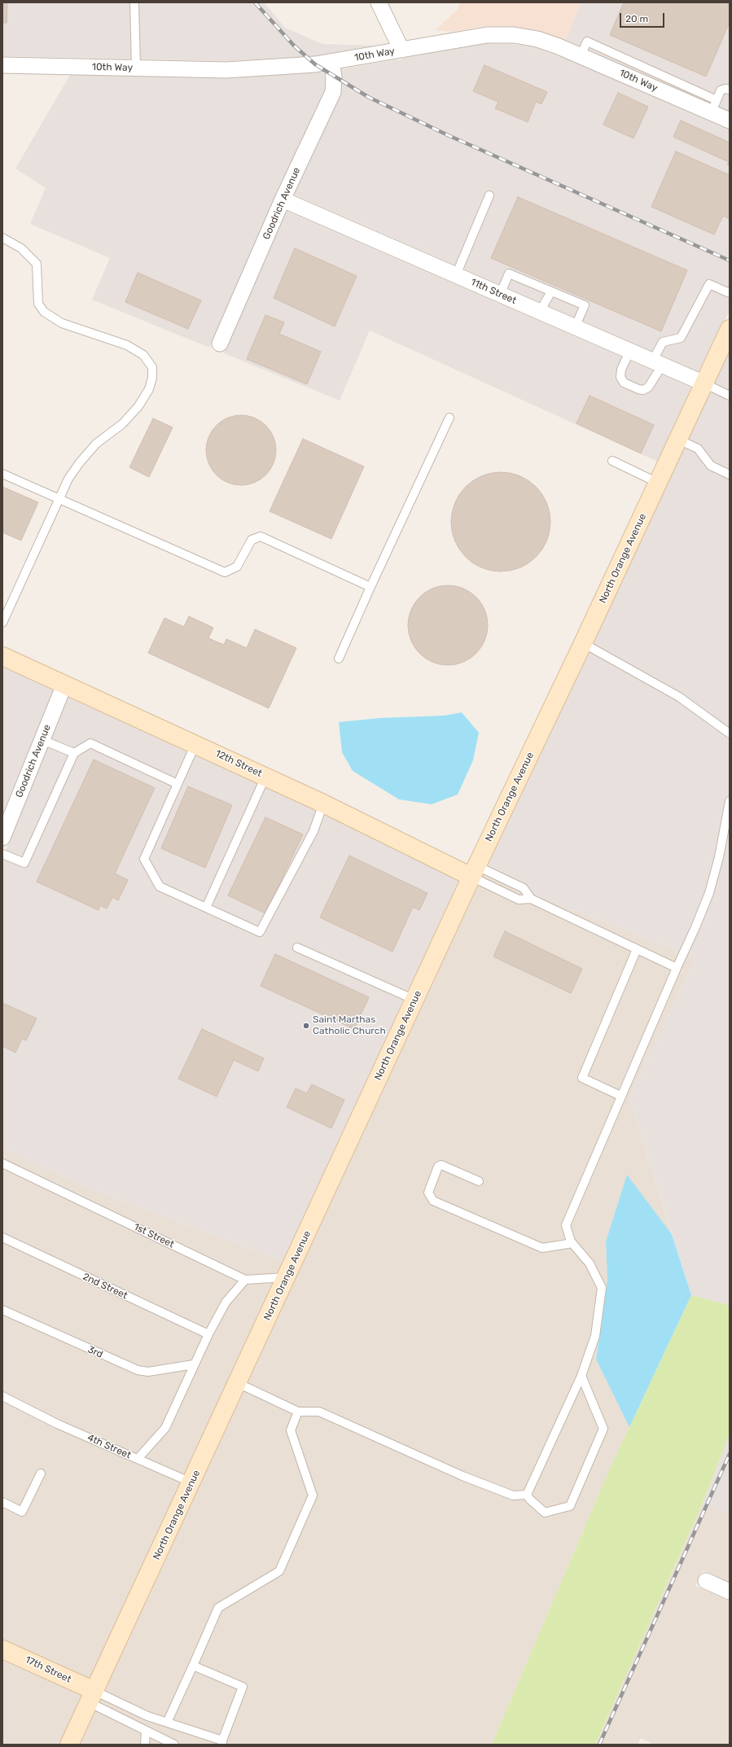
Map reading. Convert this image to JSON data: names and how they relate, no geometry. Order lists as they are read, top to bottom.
{
  "streets": {
    "street": [
      "10th Way",
      "Goodrich Avenue",
      "11th Street",
      "North Orange Avenue",
      "12th Street",
      "17th Street"
    ],
    "lane": [
      "1st Street",
      "2nd Street",
      "3rd",
      "4th Street"
    ]
  },
  "crossings": [
    ["10th Way", "Goodrich Avenue"],
    ["Goodrich Avenue", "11th Street"],
    ["Goodrich Avenue", "12th Street"],
    ["11th Street", "North Orange Avenue"],
    ["North Orange Avenue", "12th Street"],
    ["North Orange Avenue", "17th Street"],
    ["2nd Street", "4th Street"],
    ["3rd", "4th Street"]
  ],
  "places": ["Saint Marthas Catholic Church"],
  "scale_bar": "20 m"
}
